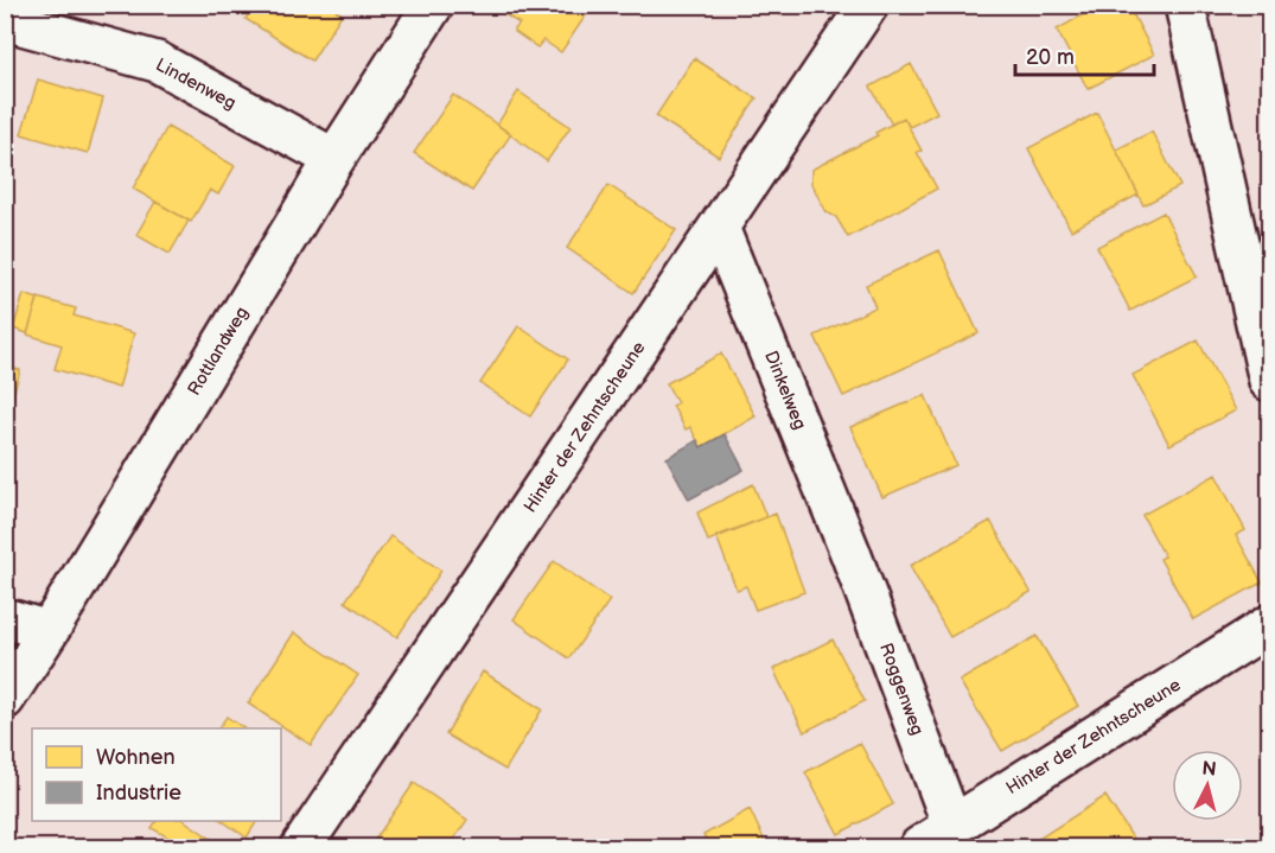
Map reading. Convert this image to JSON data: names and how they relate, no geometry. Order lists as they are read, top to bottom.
{
  "streets": {
    "street": [
      "Lindenweg",
      "Rottlandweg",
      "Dinkelweg",
      "Hinter der Zehntscheune",
      "Roggenweg"
    ]
  },
  "crossings": [
    ["Lindenweg", "Rottlandweg"],
    ["Dinkelweg", "Hinter der Zehntscheune"],
    ["Dinkelweg", "Roggenweg"],
    ["Hinter der Zehntscheune", "Roggenweg"]
  ],
  "legend": ["Wohnen", "Industrie"],
  "scale_bar": "20 m",
  "north": "top"
}
